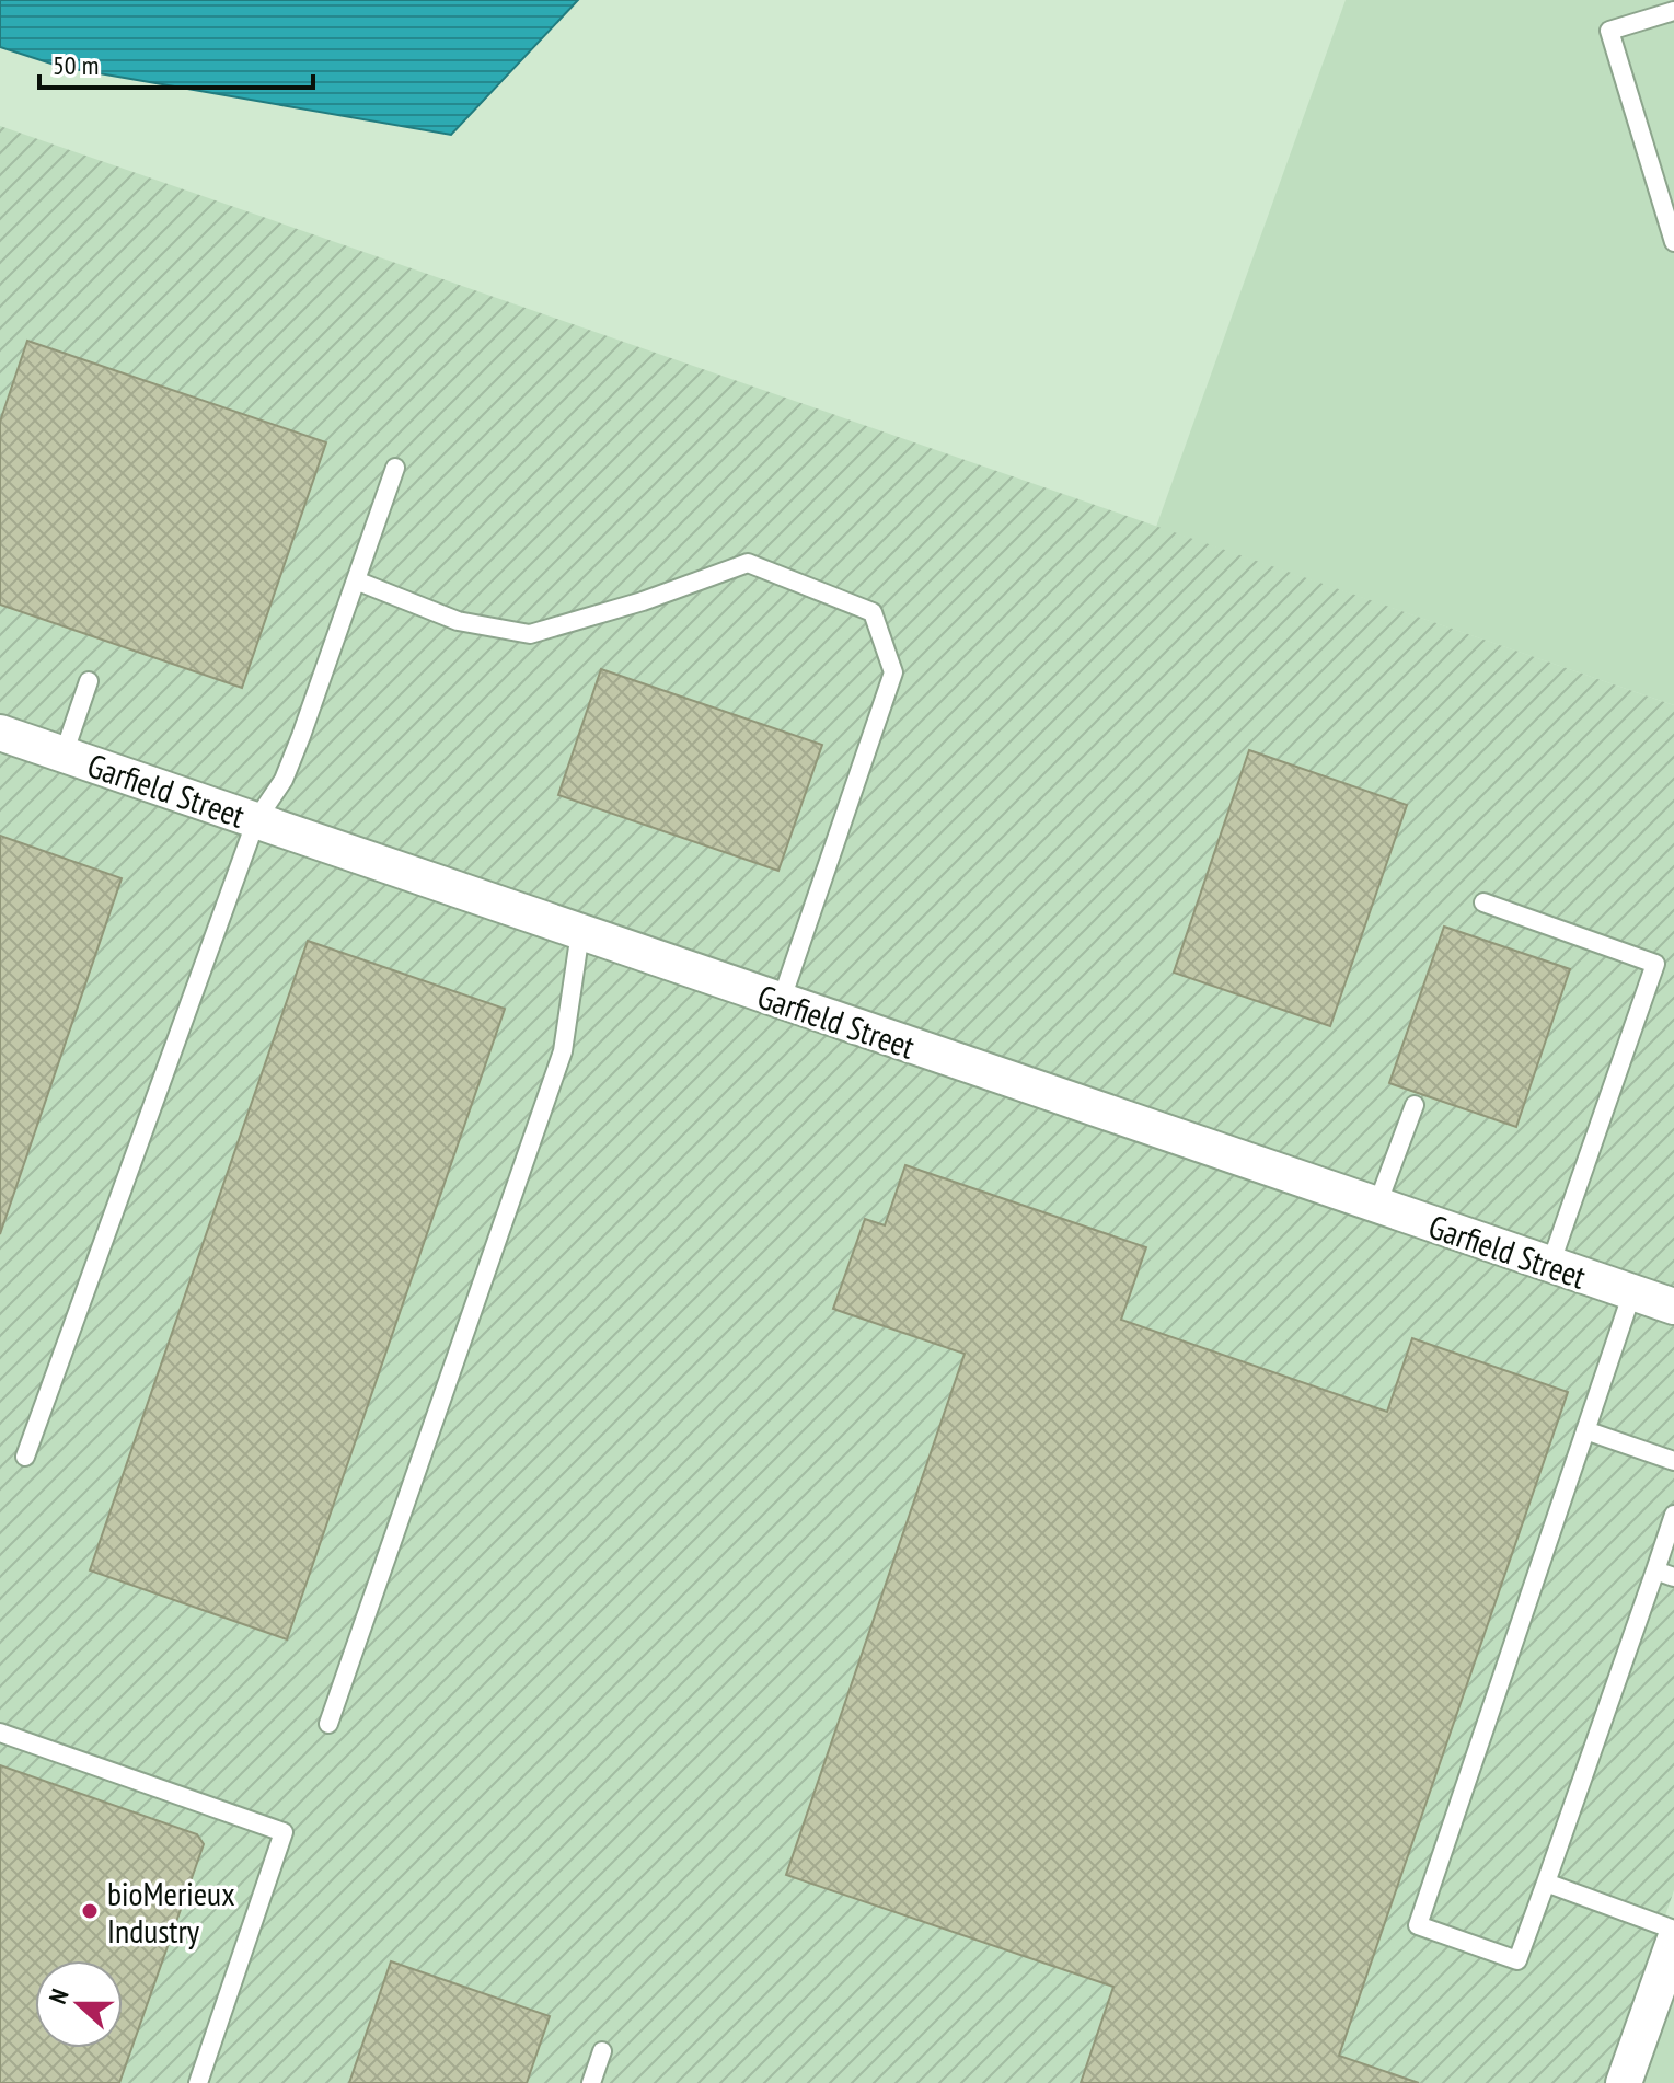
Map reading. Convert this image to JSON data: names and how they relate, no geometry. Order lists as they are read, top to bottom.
{
  "streets": {
    "street": ["Garfield Street"]
  },
  "places": ["bioMerieux Industry"],
  "scale_bar": "50 m",
  "north": "left"
}
